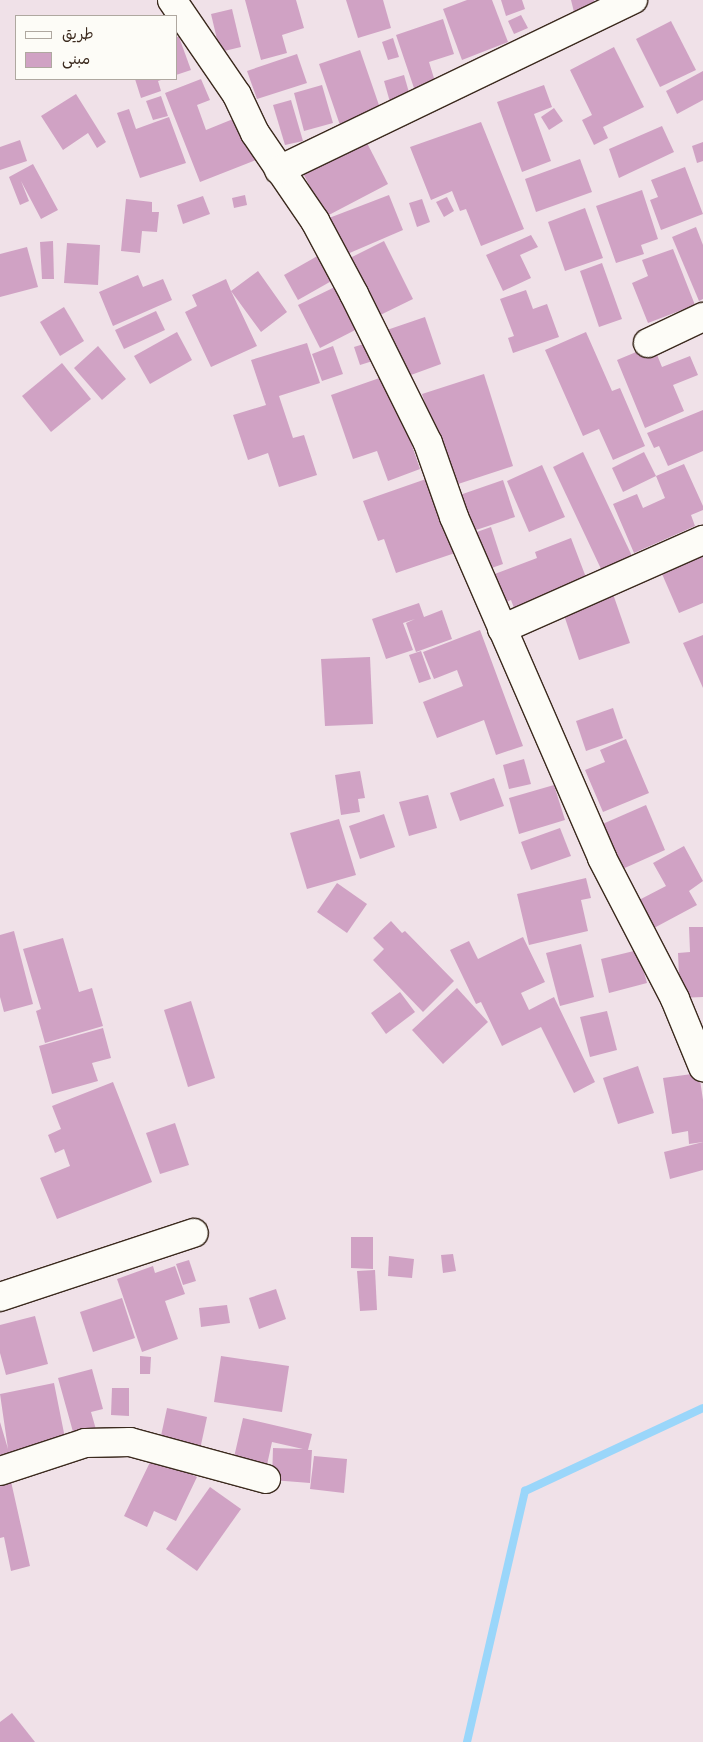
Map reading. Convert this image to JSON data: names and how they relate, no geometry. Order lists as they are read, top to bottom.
{
  "legend": ["طريق", "مبنى"]
}
